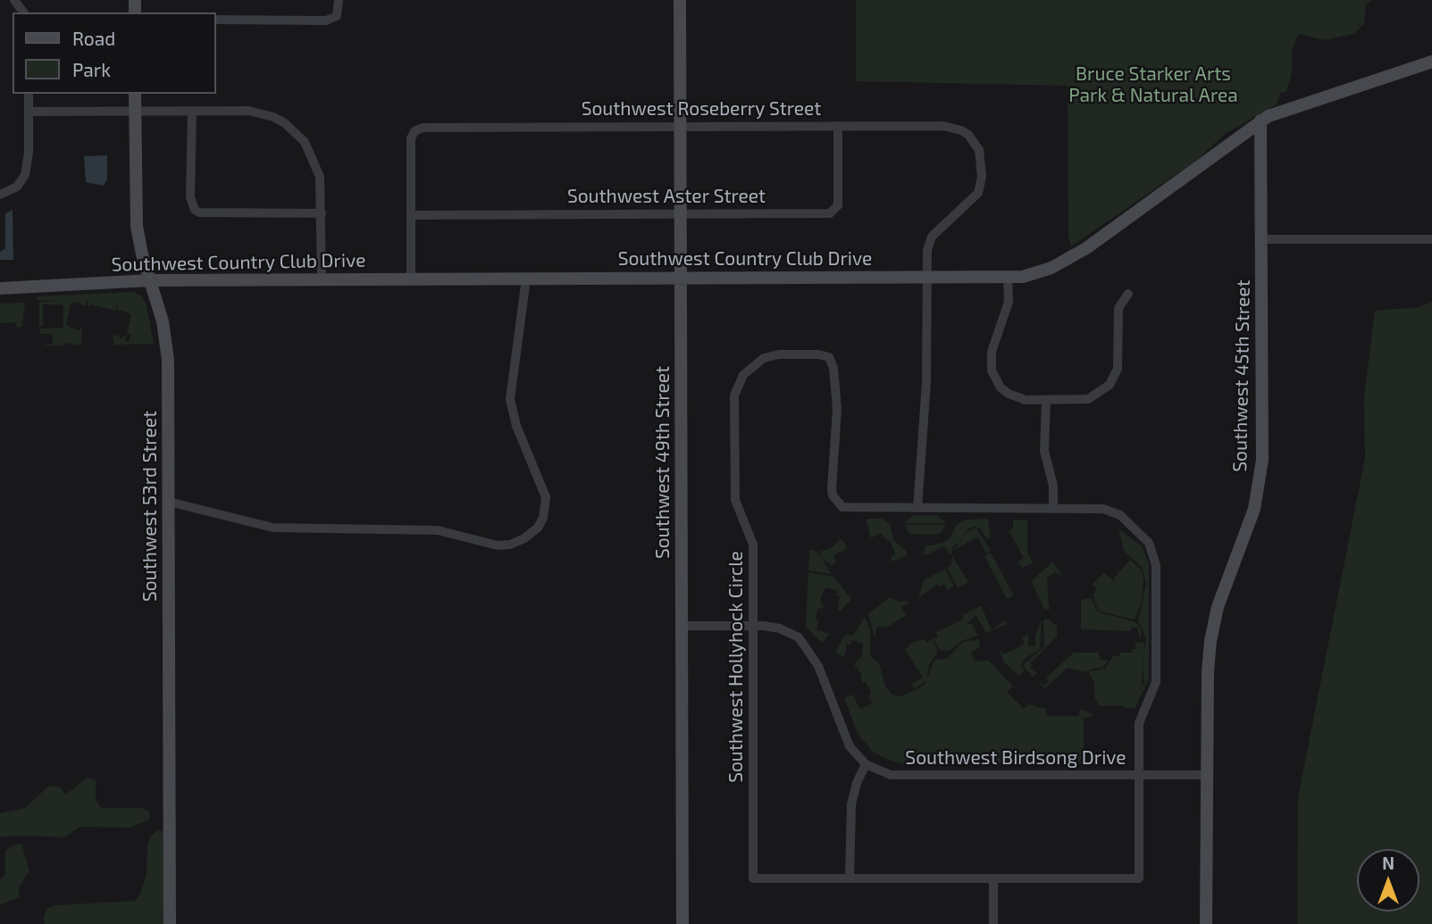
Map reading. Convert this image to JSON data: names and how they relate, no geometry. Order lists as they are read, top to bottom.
{
  "streets": {
    "street": [
      "Southwest Roseberry Street",
      "Southwest Aster Street",
      "Southwest Country Club Drive",
      "Southwest 45th Street",
      "Southwest 49th Street",
      "Southwest 53rd Street",
      "Southwest Hollyhock Circle",
      "Southwest Birdsong Drive"
    ]
  },
  "crossings": [
    ["Southwest Roseberry Street", "Southwest Aster Street"],
    ["Southwest Roseberry Street", "Southwest Country Club Drive"],
    ["Southwest Roseberry Street", "Southwest 49th Street"],
    ["Southwest Roseberry Street", "Southwest Hollyhock Circle"],
    ["Southwest Aster Street", "Southwest 49th Street"],
    ["Southwest Country Club Drive", "Southwest 45th Street"],
    ["Southwest Country Club Drive", "Southwest 49th Street"],
    ["Southwest Country Club Drive", "Southwest 53rd Street"],
    ["Southwest 45th Street", "Southwest Birdsong Drive"],
    ["Southwest Hollyhock Circle", "Southwest Birdsong Drive"]
  ],
  "parks": ["Bruce Starker Arts Park & Natural Area"],
  "legend": ["Road", "Park"],
  "north": "top"
}
